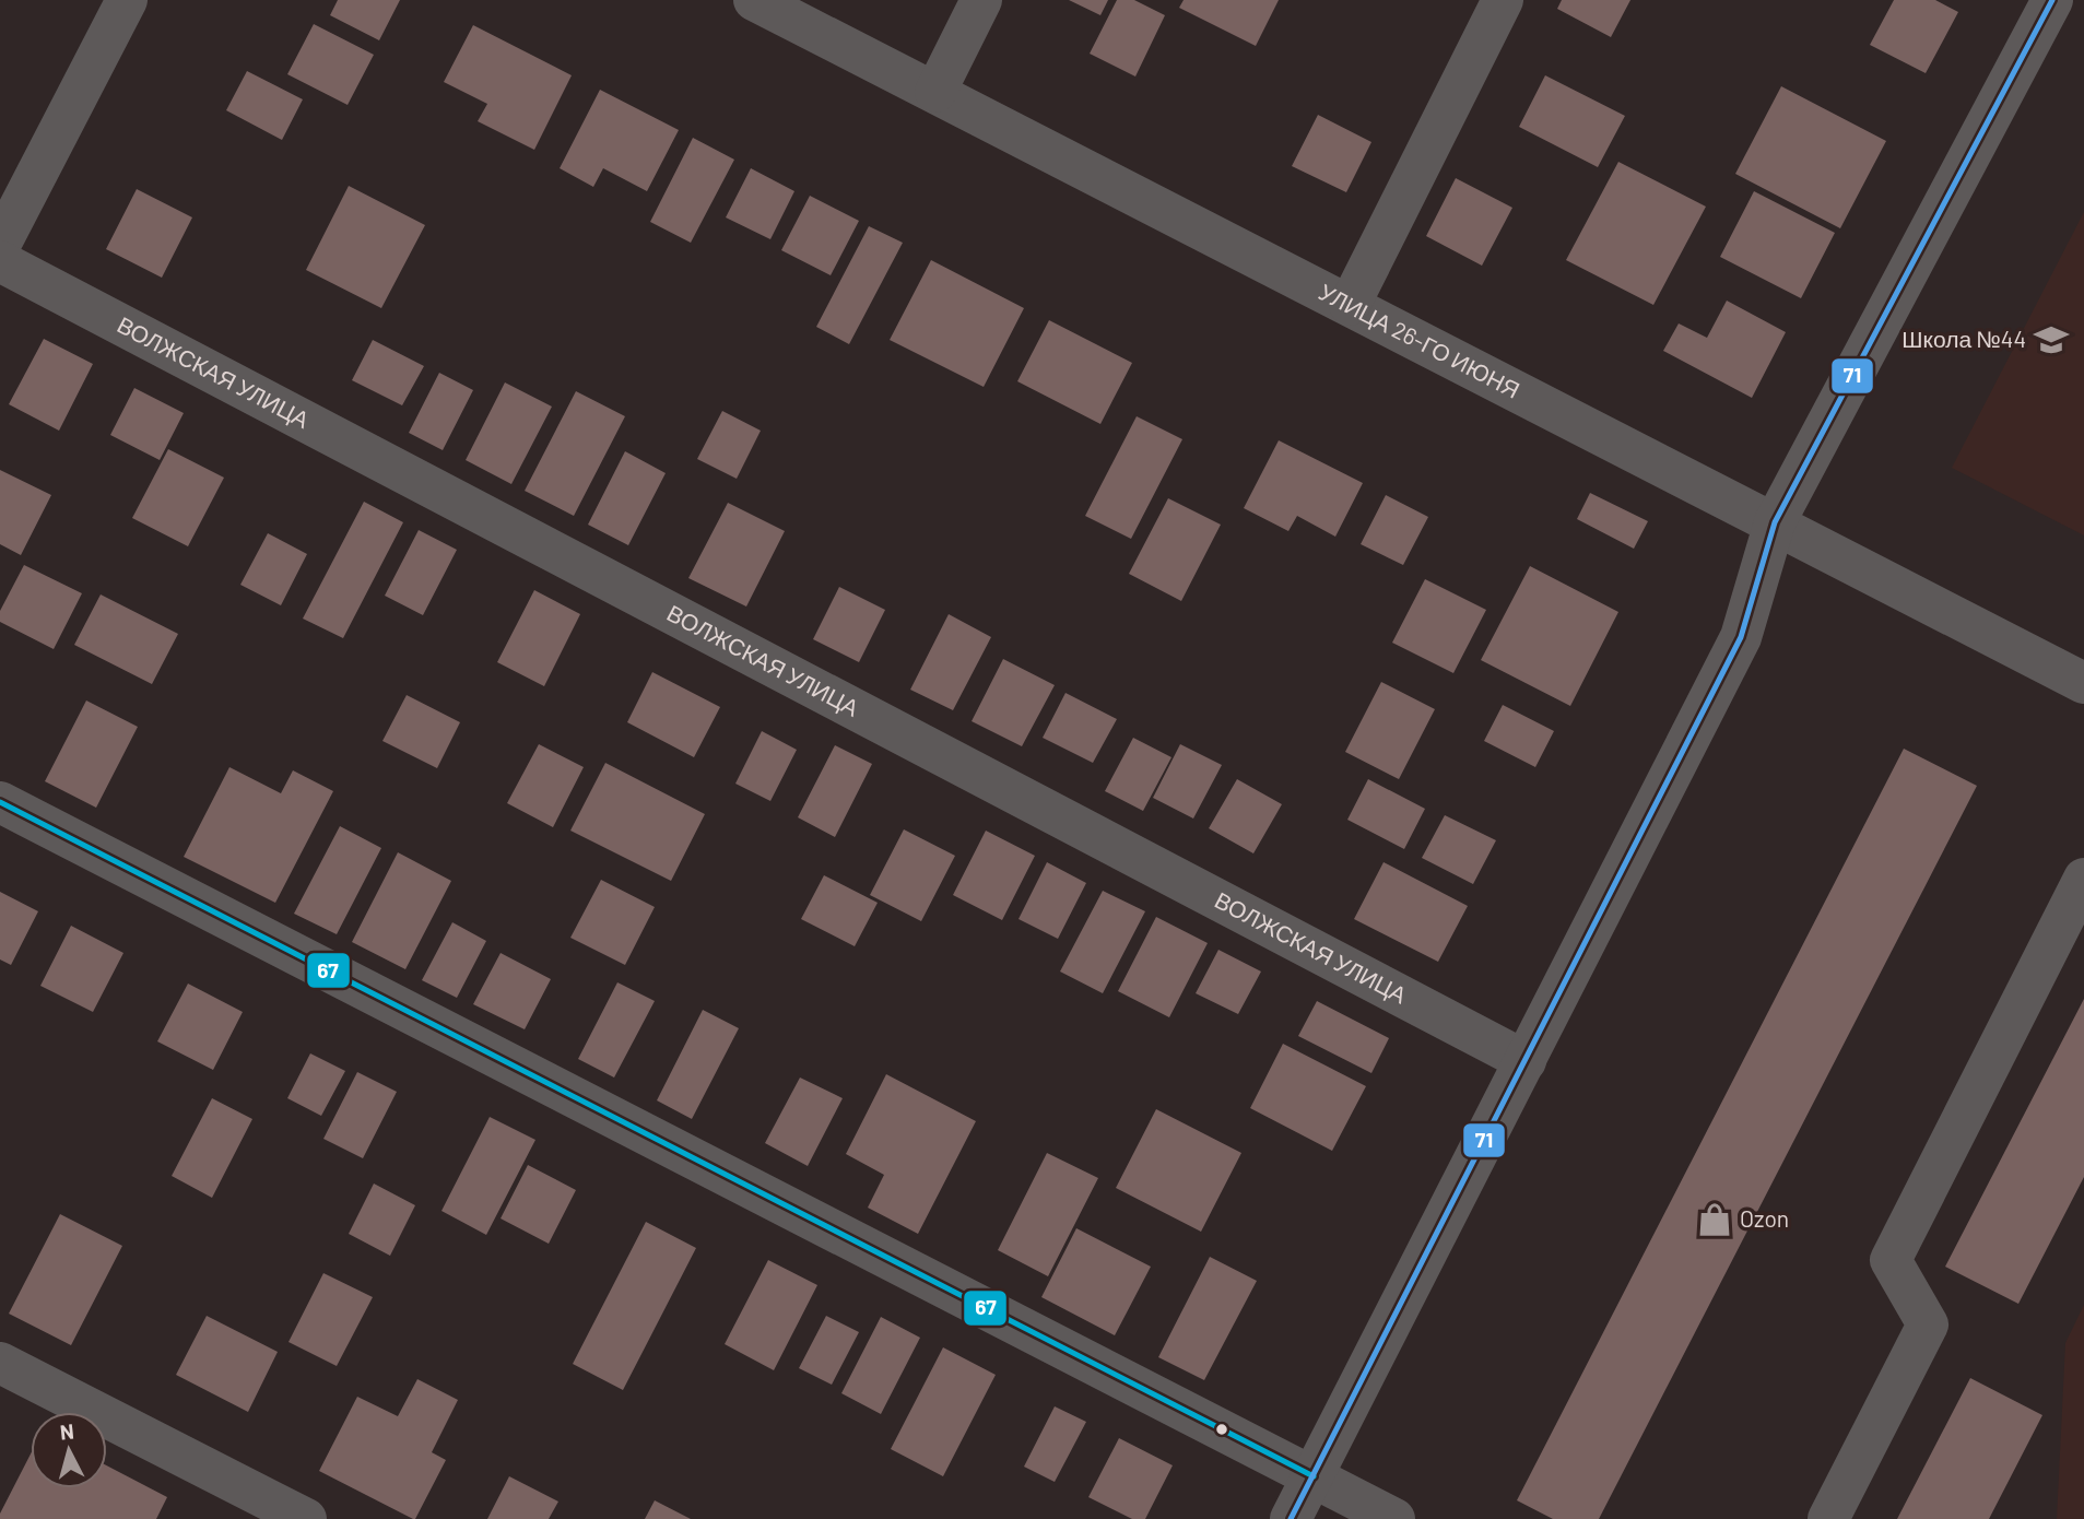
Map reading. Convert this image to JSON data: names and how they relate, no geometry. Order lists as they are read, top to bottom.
{
  "streets": {
    "street": ["УЛИЦА 26-ГО ИЮНЯ", "ВОЛЖСКАЯ УЛИЦА"]
  },
  "places": {
    "school or university": ["Школа №44"],
    "shop": ["Ozon"]
  },
  "lines": ["transit line 71", "transit line 67"],
  "north": "top"
}
